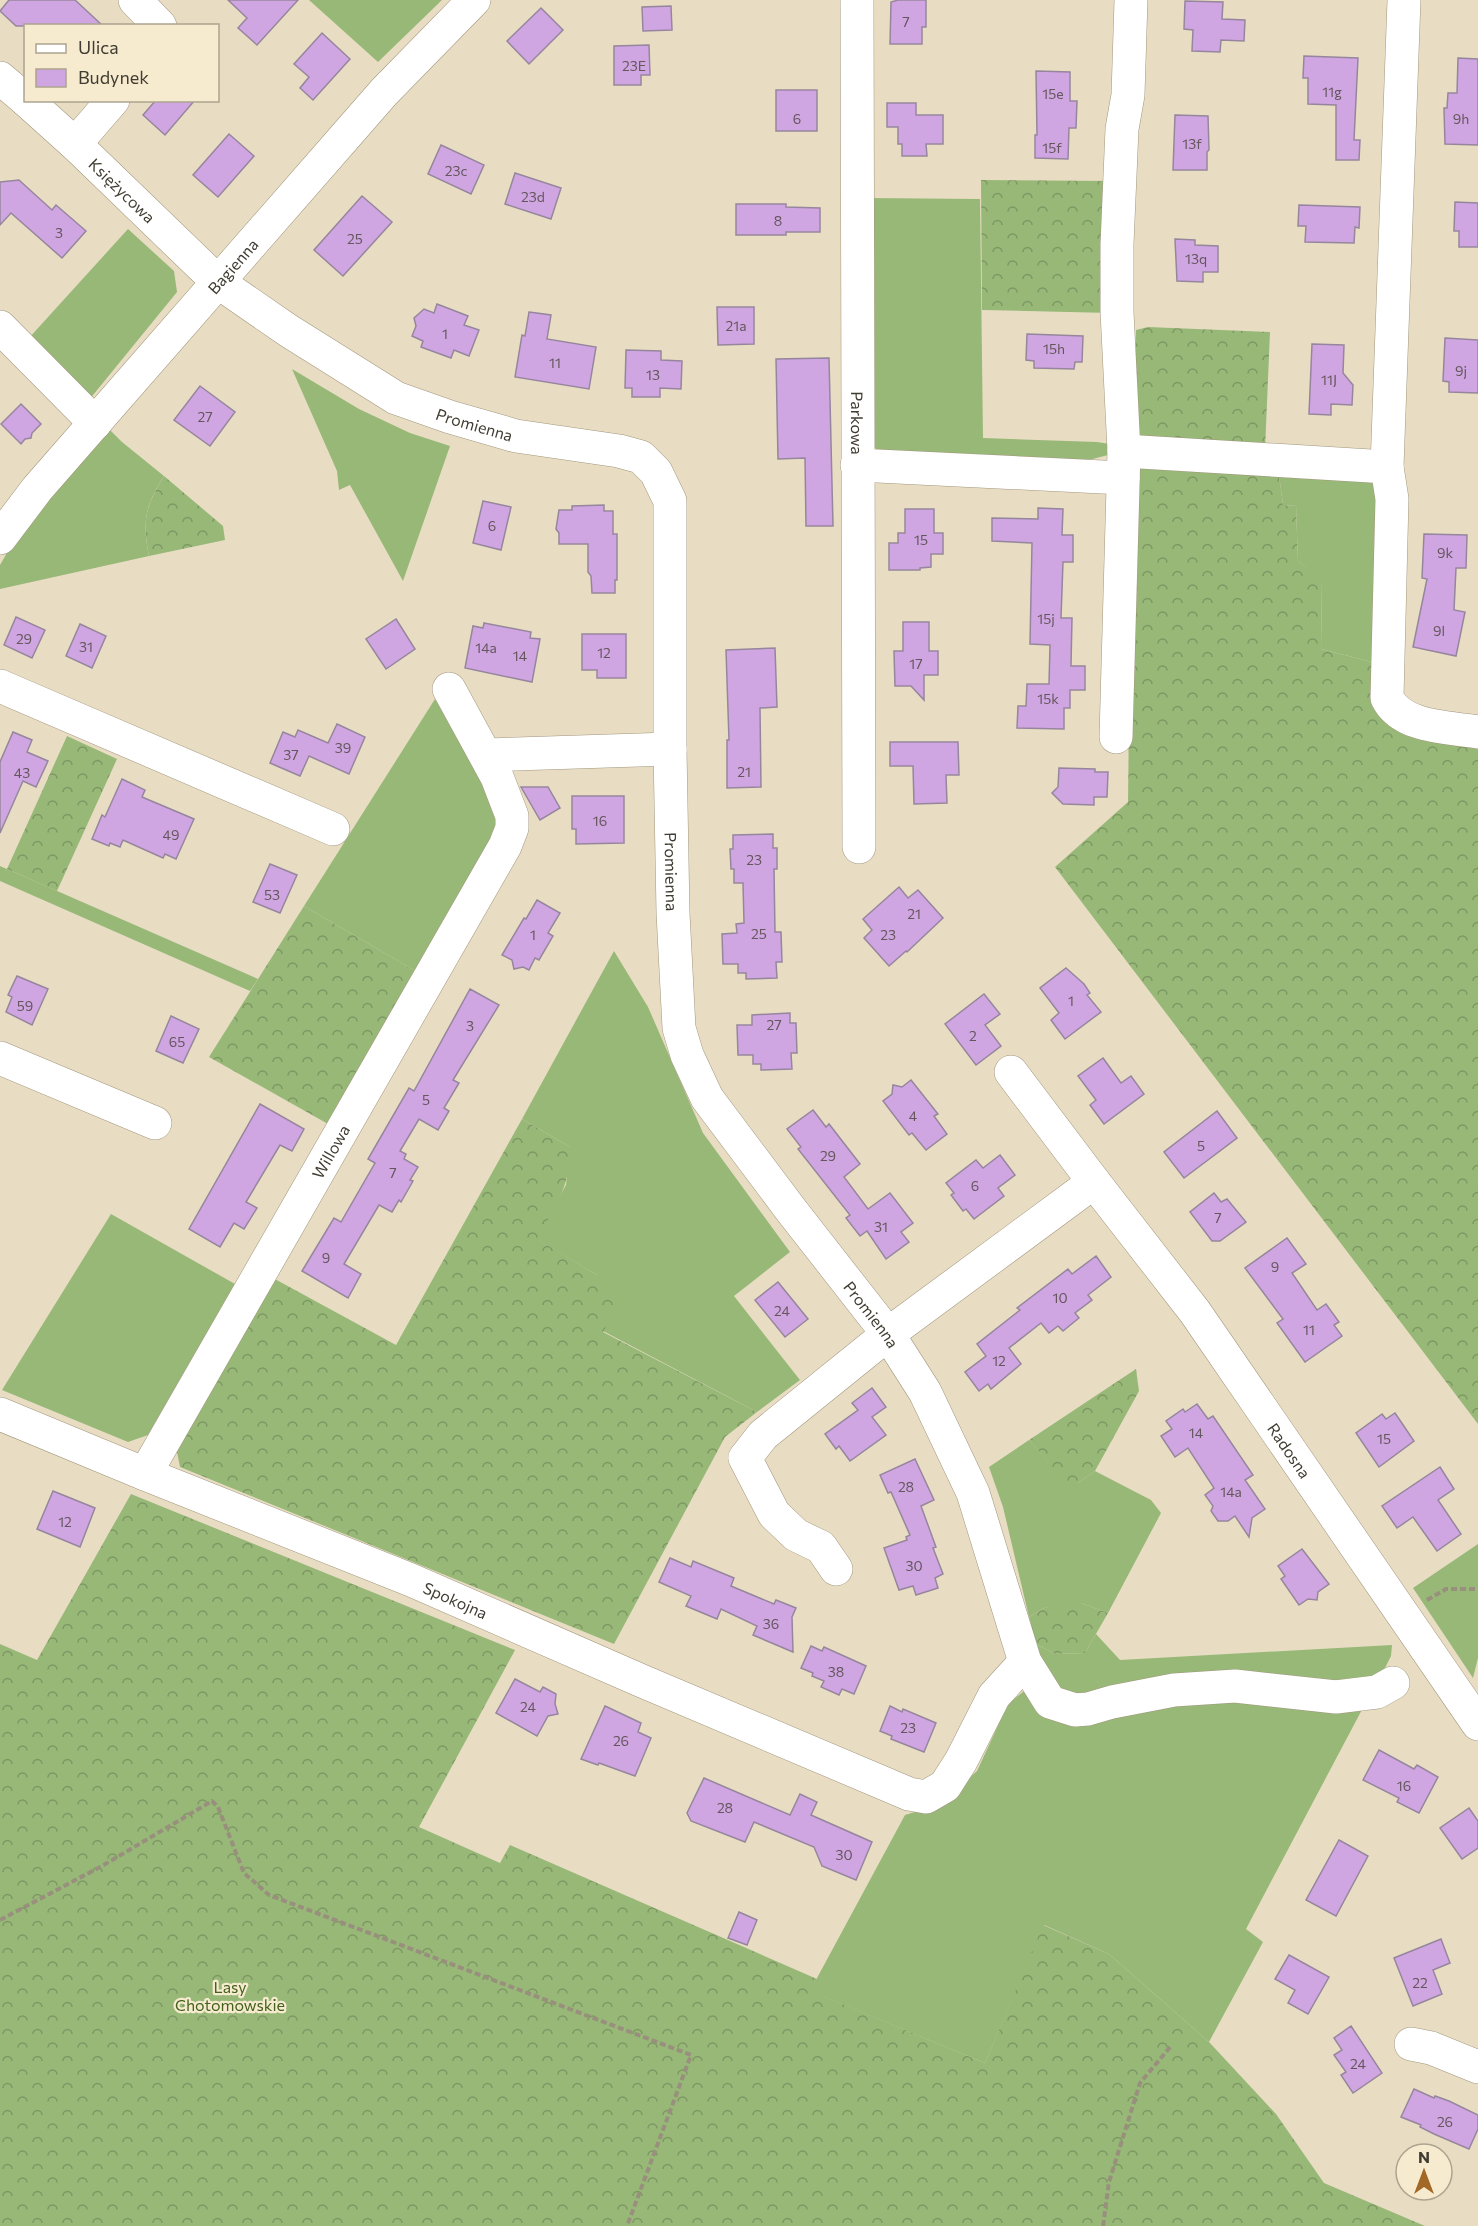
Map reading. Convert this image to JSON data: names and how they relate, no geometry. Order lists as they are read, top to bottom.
{
  "streets": {
    "street": [
      "Księżycowa",
      "Bagienna",
      "Promienna",
      "Parkowa",
      "Willowa",
      "Radosna",
      "Spokojna"
    ]
  },
  "crossings": [
    ["Księżycowa", "Bagienna"],
    ["Księżycowa", "Promienna"],
    ["Bagienna", "Promienna"],
    ["Promienna", "Spokojna"],
    ["Willowa", "Spokojna"]
  ],
  "parks": ["Lasy Chotomowskie"],
  "house_numbers": [
    "7",
    "23E",
    "11g",
    "15e",
    "6",
    "9h",
    "13f",
    "15f",
    "23c",
    "23d",
    "8",
    "3",
    "25",
    "13q",
    "21a",
    "1",
    "15h",
    "11",
    "9j",
    "13",
    "11J",
    "27",
    "6",
    "15",
    "9k",
    "15j",
    "9l",
    "29",
    "31",
    "14a",
    "12",
    "14",
    "17",
    "15k",
    "39",
    "37",
    "21",
    "43",
    "16",
    "49",
    "23",
    "53",
    "21",
    "25",
    "1",
    "23",
    "1",
    "59",
    "27",
    "3",
    "2",
    "65",
    "5",
    "4",
    "5",
    "29",
    "7",
    "6",
    "7",
    "31",
    "9",
    "9",
    "10",
    "24",
    "11",
    "12",
    "14",
    "15",
    "28",
    "14a",
    "12",
    "30",
    "36",
    "38",
    "24",
    "23",
    "26",
    "16",
    "28",
    "30",
    "22",
    "24",
    "26"
  ],
  "legend": ["Ulica", "Budynek"],
  "north": "top"
}
